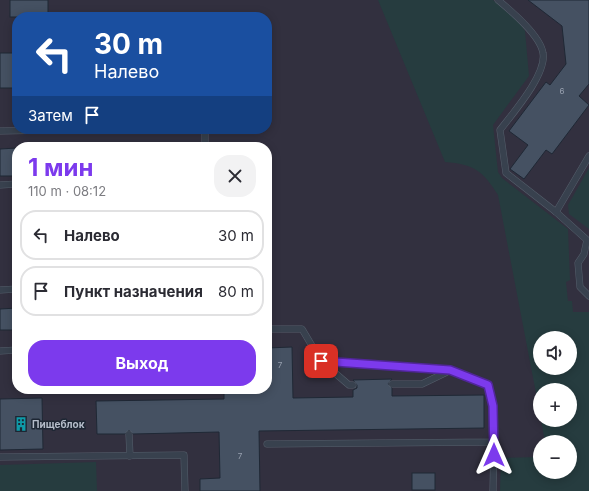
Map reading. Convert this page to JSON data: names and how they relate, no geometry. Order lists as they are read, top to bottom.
{
  "places": {
    "building": ["Пищеблок"]
  },
  "house_numbers": ["6", "7", "7"],
  "page": {
    "turn": ["30 m", "Налево"],
    "then": "Затем",
    "heading": ["1 мин", "110 m · 08:12"],
    "list": [
      {
        "name": "Налево",
        "value": "30 m"
      },
      {
        "name": "Пункт назначения",
        "value": "80 m"
      }
    ],
    "map_buttons": ["+", "−"],
    "buttons": "Выход"
  }
}
